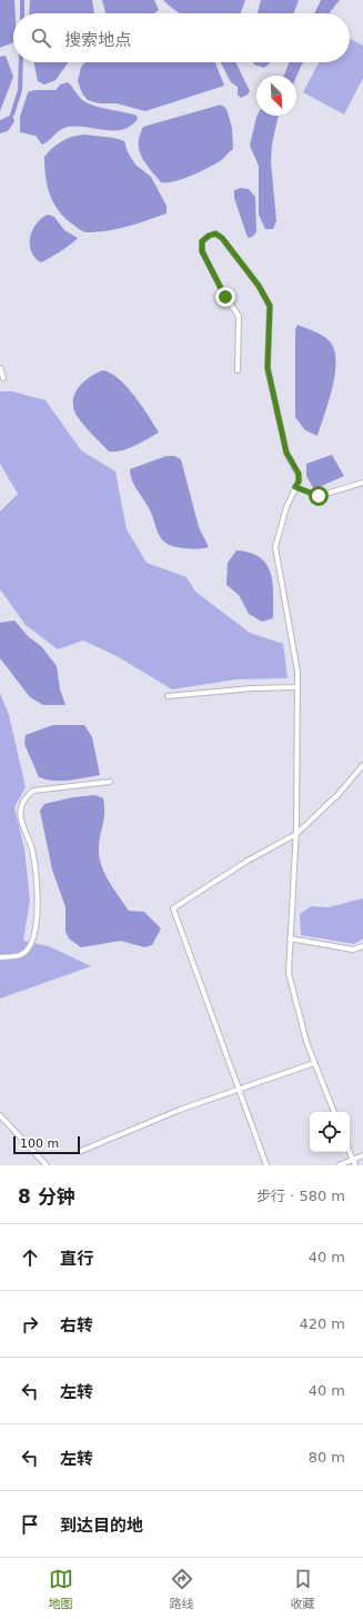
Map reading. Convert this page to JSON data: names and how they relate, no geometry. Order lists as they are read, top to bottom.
{
  "scale_bar": "100 m",
  "north": "bottom right",
  "page": {
    "search": "搜索地点",
    "scale": "100 m",
    "heading": ["8 分钟", "步行 · 580 m"],
    "list": [
      ["直行", "40 m"],
      ["右转", "420 m"],
      ["左转", "40 m"],
      ["左转", "80 m"],
      "到达目的地"
    ],
    "nav": ["地图", "路线", "收藏"]
  }
}
